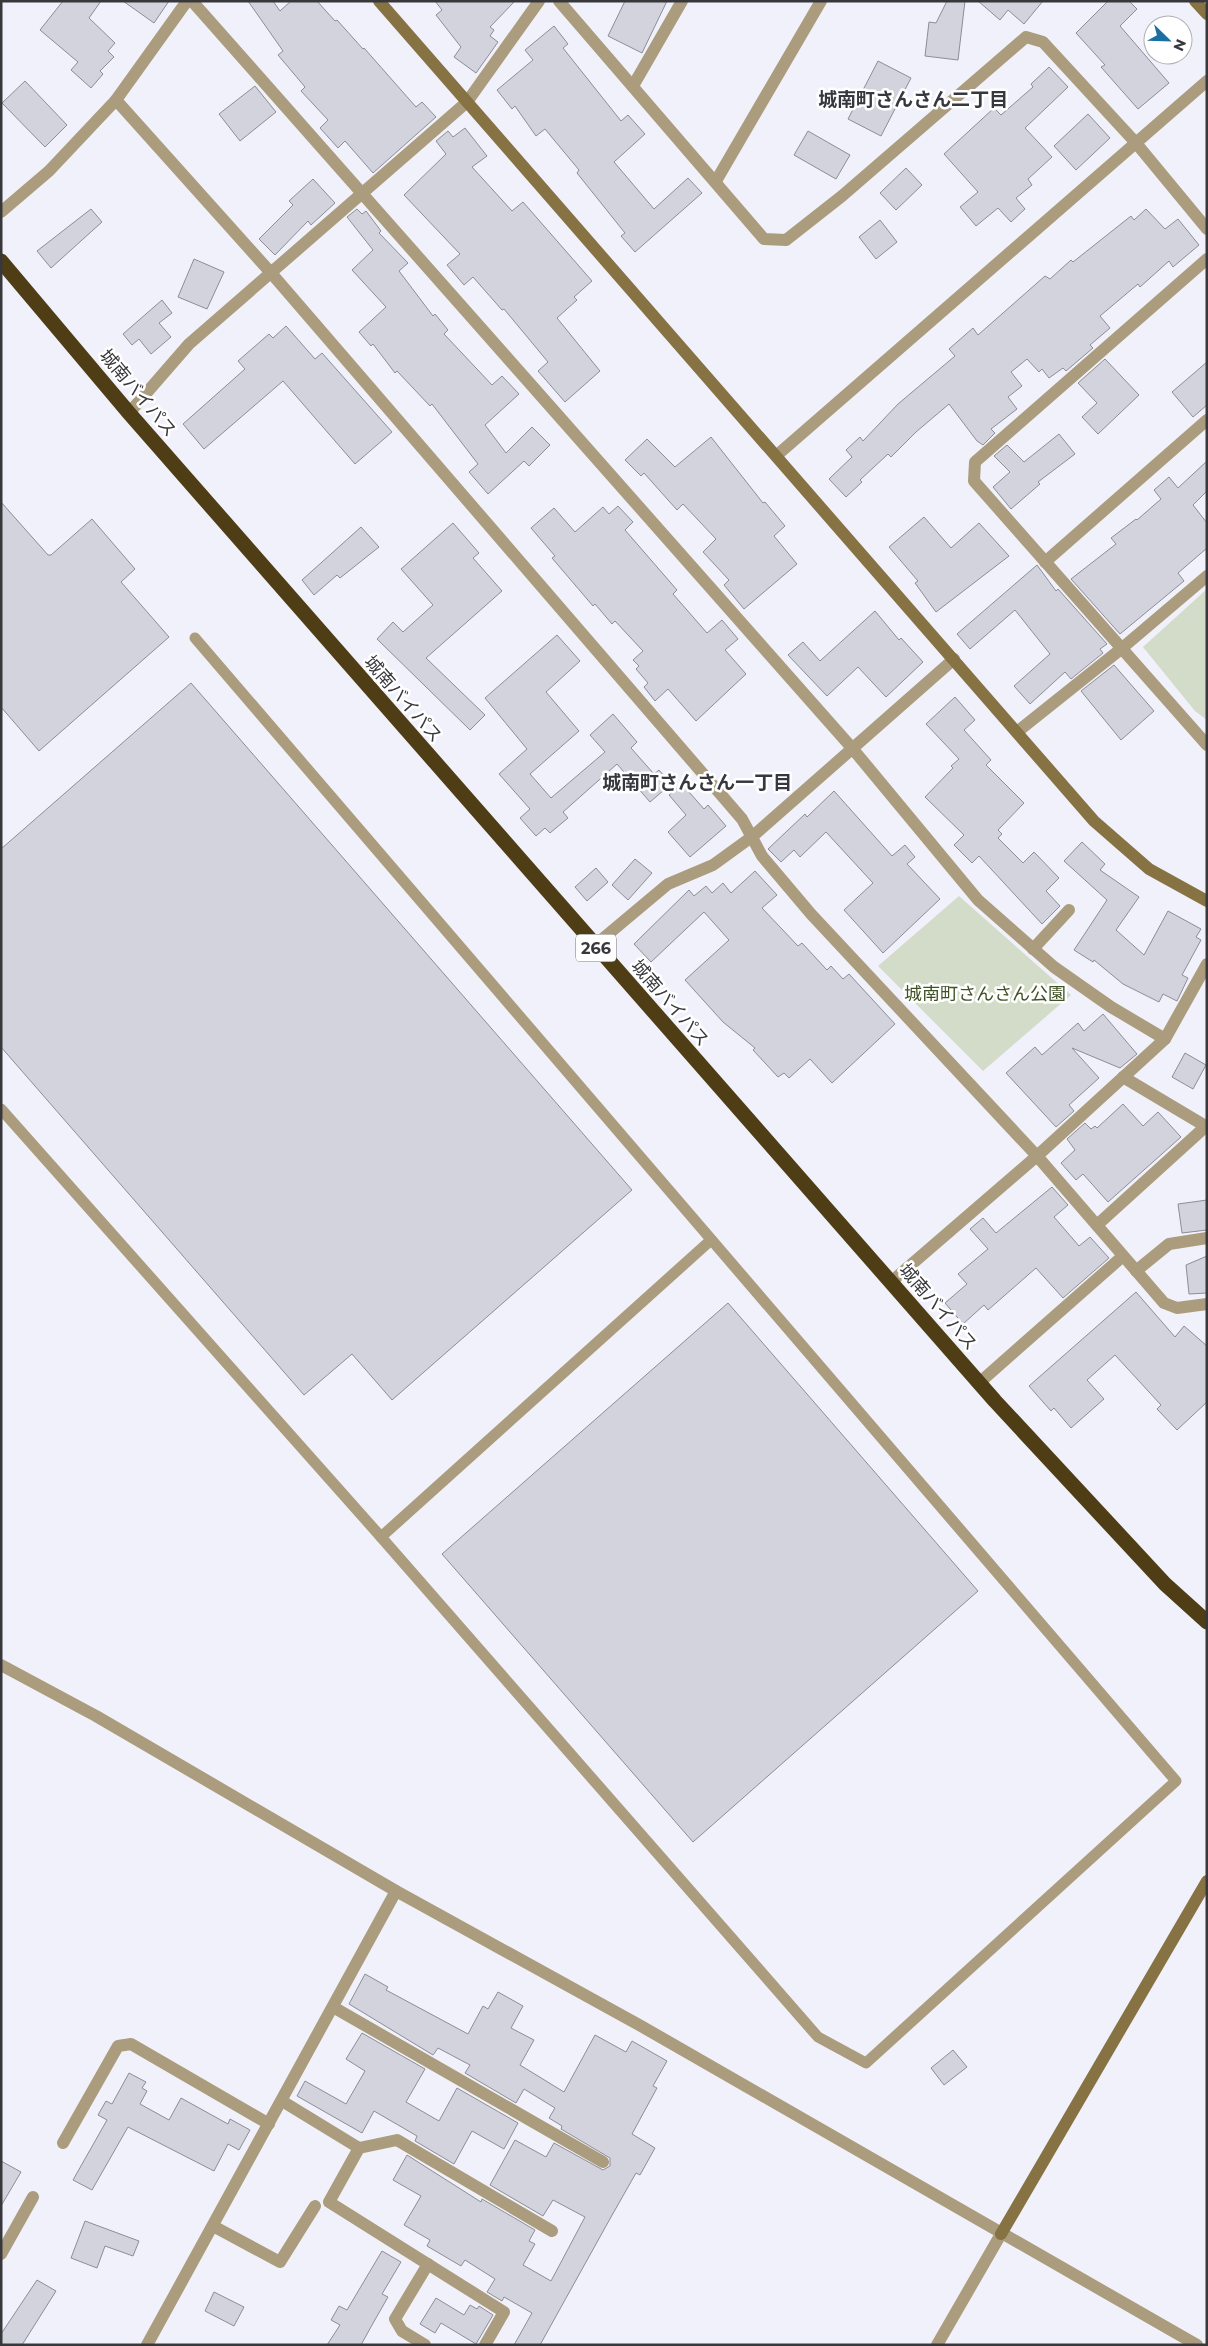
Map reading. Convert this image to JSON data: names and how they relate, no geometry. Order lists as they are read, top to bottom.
{
  "streets": {
    "highway": ["城南バイパス", "266"]
  },
  "districts": ["城南町さんさん二丁目", "城南町さんさん一丁目"],
  "parks": ["城南町さんさん公園"],
  "north": "bottom right"
}
